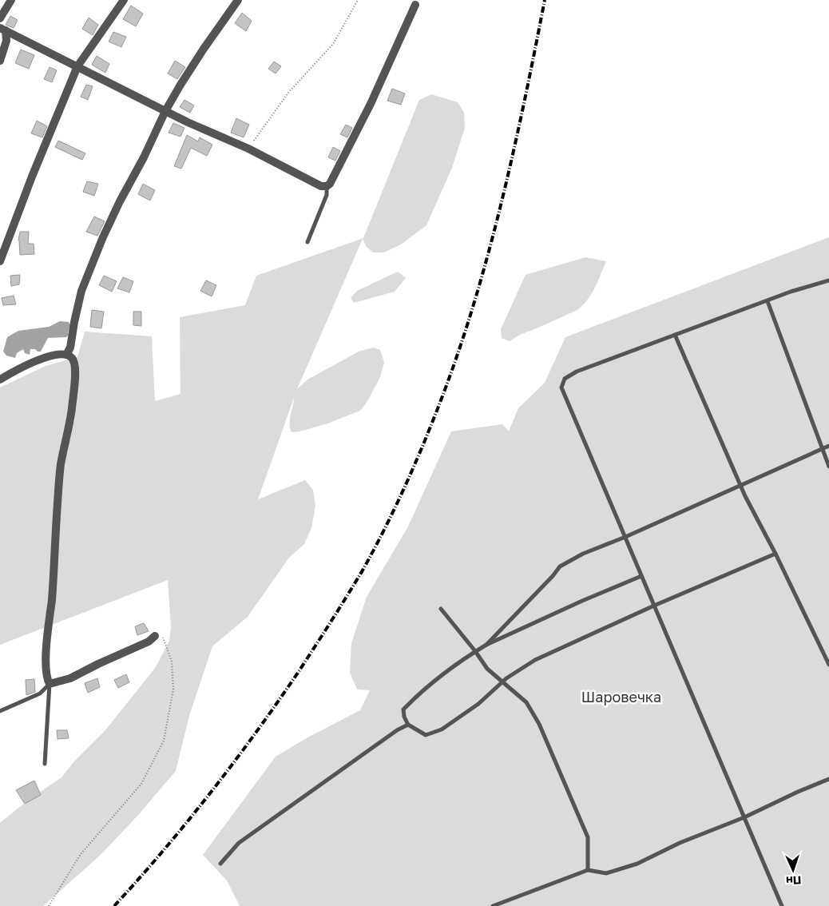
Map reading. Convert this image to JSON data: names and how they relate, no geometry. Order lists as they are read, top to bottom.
{
  "parks": ["Шаровечка"],
  "north": "bottom"
}
